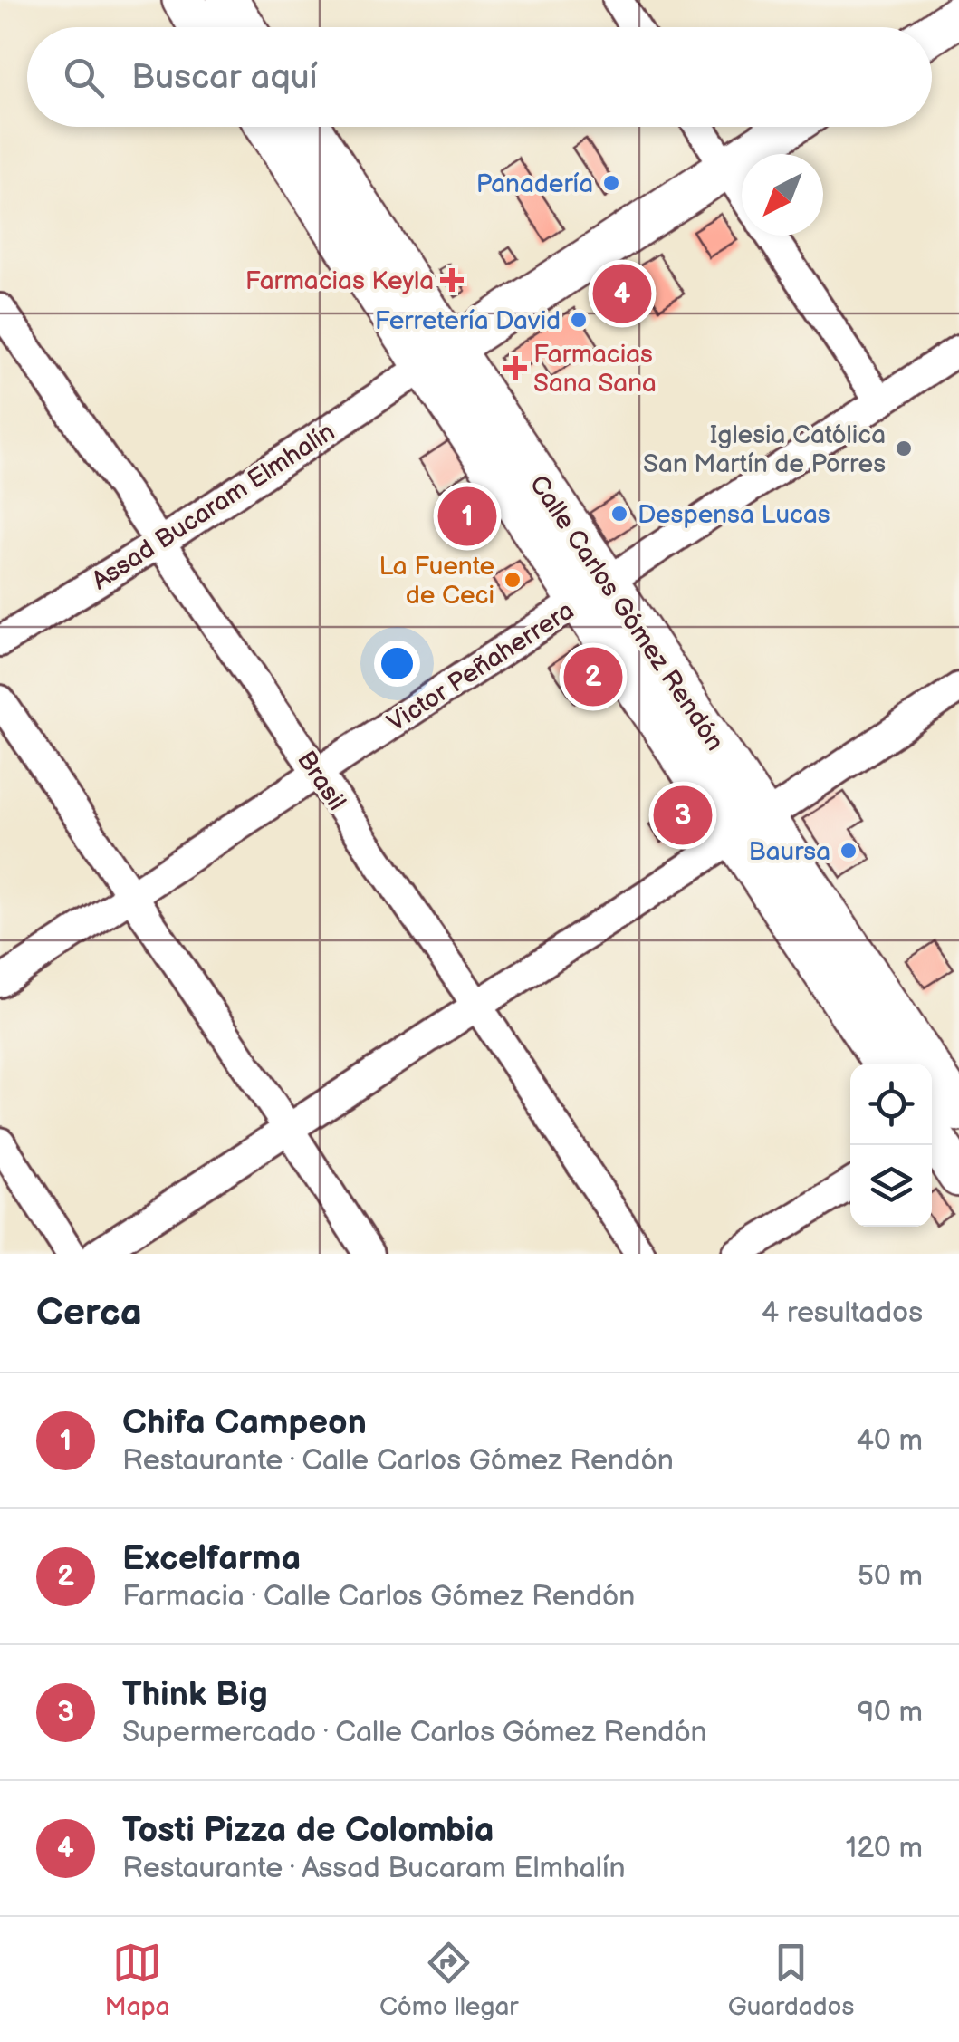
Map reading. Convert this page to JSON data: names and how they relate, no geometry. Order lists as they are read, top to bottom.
{
  "streets": {
    "main road": ["Assad Bucaram Elmhalín", "Calle Carlos Gómez Rendón"],
    "street": ["Victor Peñaherrera", "Brasil"]
  },
  "crossings": [
    ["Assad Bucaram Elmhalín", "Calle Carlos Gómez Rendón"],
    ["Assad Bucaram Elmhalín", "Brasil"],
    ["Calle Carlos Gómez Rendón", "Victor Peñaherrera"],
    ["Victor Peñaherrera", "Brasil"]
  ],
  "places": {
    "other": [
      "Panadería",
      "Ferretería David",
      "Iglesia Católica San Martín de Porres",
      "Despensa Lucas",
      "La Fuente de Ceci",
      "Baursa"
    ],
    "health": ["Farmacias Keyla", "Farmacias Sana Sana"]
  },
  "north": "bottom left",
  "page": {
    "search": "Buscar aquí",
    "pins": [
      "4",
      "1",
      "2",
      "3"
    ],
    "heading": ["Cerca", "4 resultados"],
    "list": [
      {
        "mark": "1",
        "name": "Chifa Campeon",
        "note": "Restaurante · Calle Carlos Gómez Rendón",
        "value": "40 m"
      },
      {
        "mark": "2",
        "name": "Excelfarma",
        "note": "Farmacia · Calle Carlos Gómez Rendón",
        "value": "50 m"
      },
      {
        "mark": "3",
        "name": "Think Big",
        "note": "Supermercado · Calle Carlos Gómez Rendón",
        "value": "90 m"
      },
      {
        "mark": "4",
        "name": "Tosti Pizza de Colombia",
        "note": "Restaurante · Assad Bucaram Elmhalín",
        "value": "120 m"
      }
    ],
    "nav": ["Mapa", "Cómo llegar", "Guardados"]
  }
}
